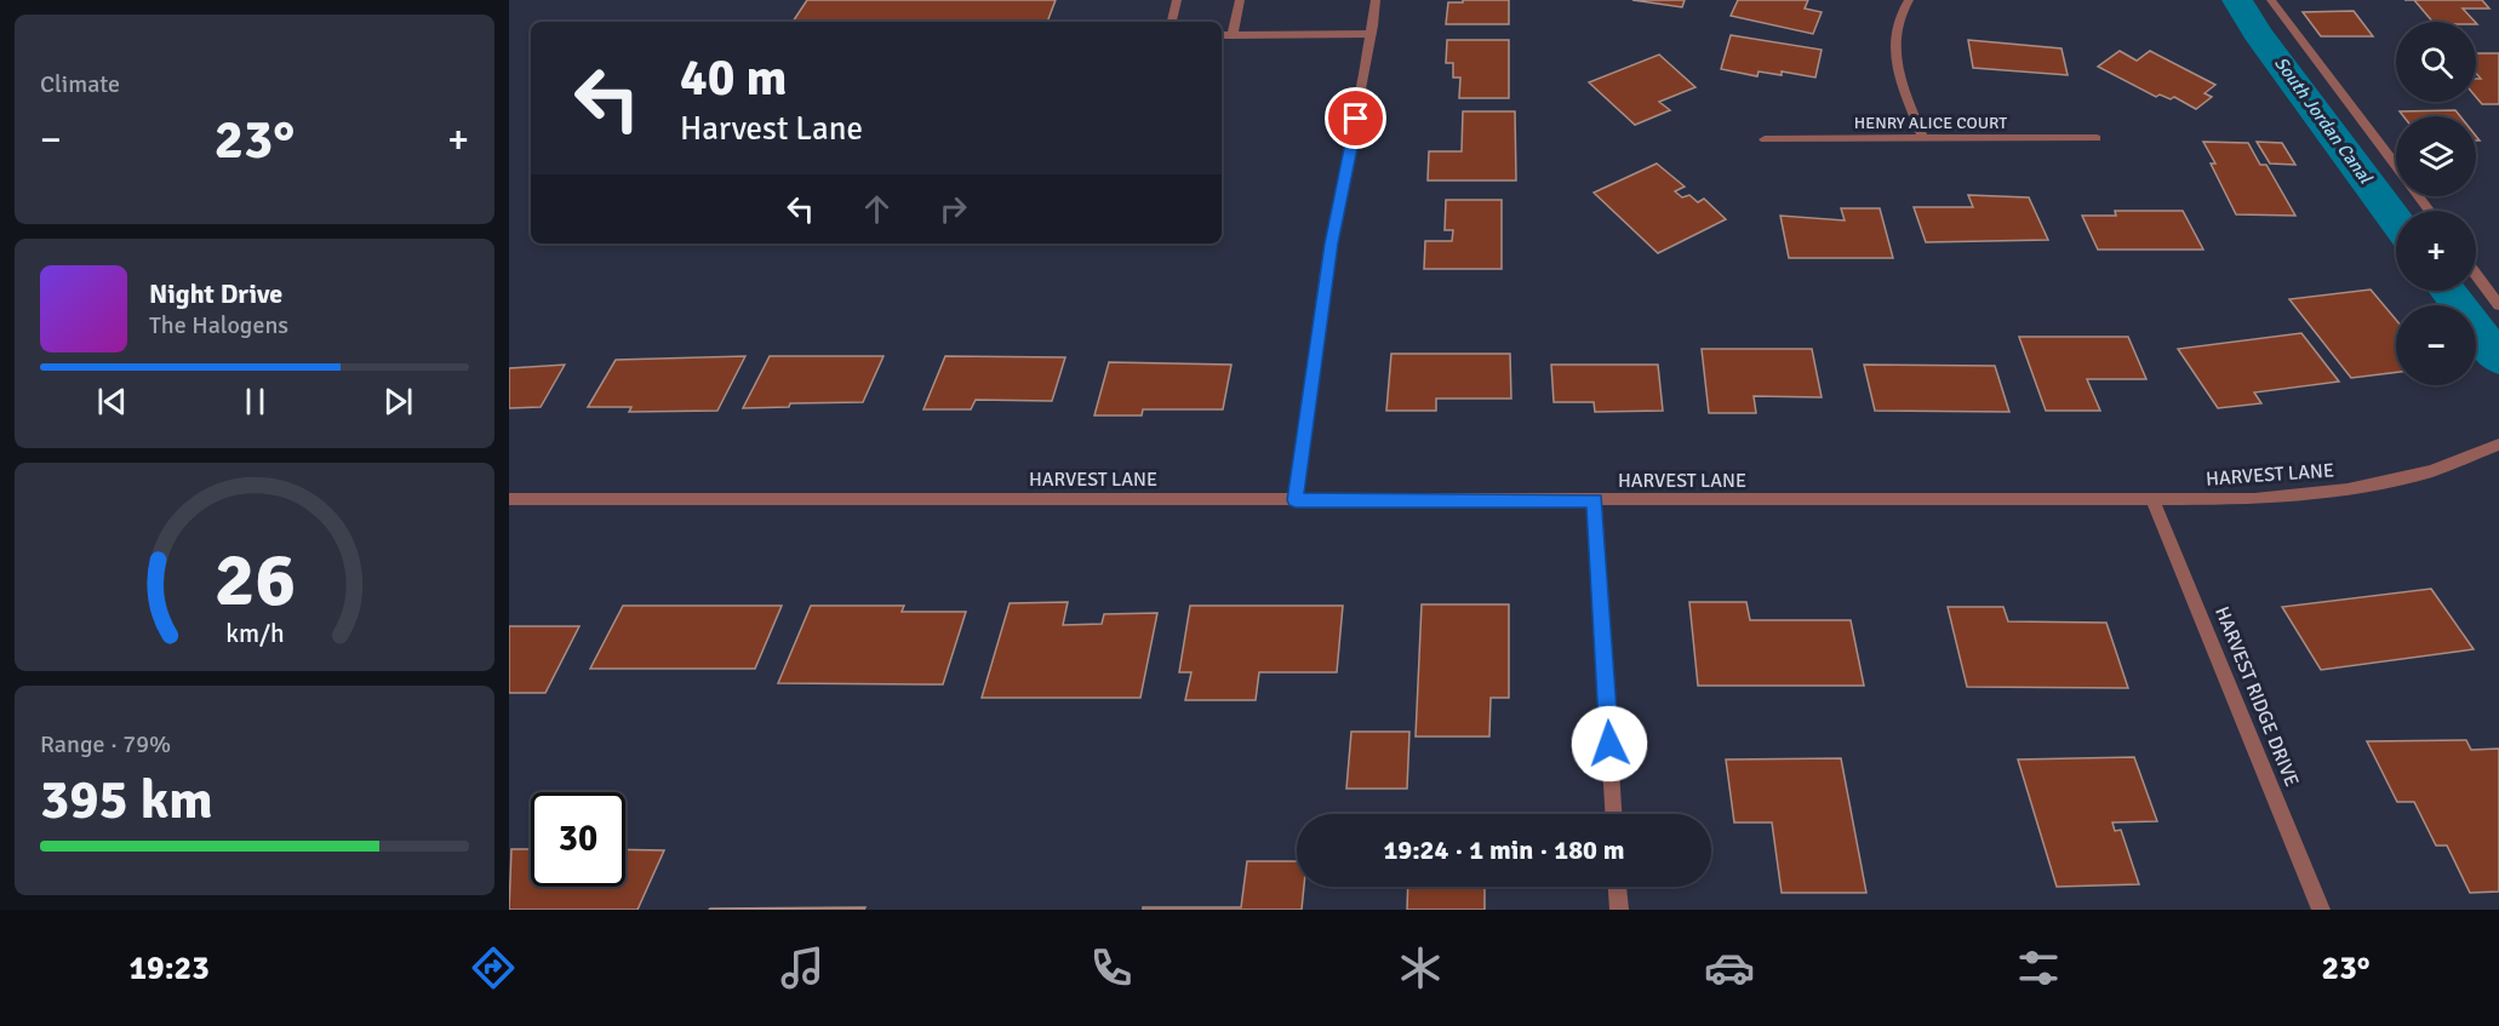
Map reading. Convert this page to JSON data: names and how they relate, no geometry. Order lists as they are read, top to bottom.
{
  "streets": {
    "street": ["HENRY ALICE COURT", "HARVEST LANE", "HARVEST RIDGE DRIVE"]
  },
  "crossings": [
    ["HARVEST LANE", "HARVEST RIDGE DRIVE"]
  ],
  "water": ["South Jordan Canal"],
  "page": {
    "tile": [
      "Climate",
      ["Range · 79%", "395 km"]
    ],
    "map_buttons": ["+", "−"],
    "turn": ["40 m", "Harvest Lane"],
    "heat": ["−", "23°", "+"],
    "song": ["Night Drive", "The Halogens"],
    "limit": "30",
    "trip": "19:24 · 1 min · 180 m",
    "tabs": ["19:23", "23°"],
    "gauge": ["26", "km/h"]
  }
}
